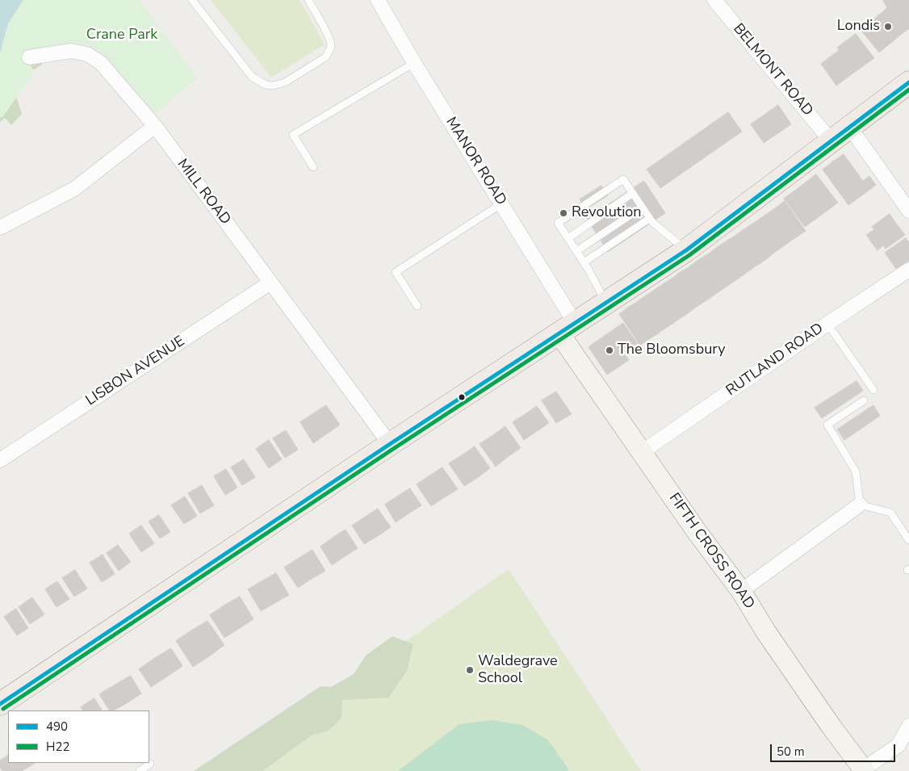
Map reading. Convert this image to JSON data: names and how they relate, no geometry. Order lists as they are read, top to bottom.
{
  "streets": {
    "street": [
      "BELMONT ROAD",
      "MANOR ROAD",
      "MILL ROAD",
      "RUTLAND ROAD",
      "LISBON AVENUE",
      "FIFTH CROSS ROAD"
    ]
  },
  "crossings": [
    ["MANOR ROAD", "FIFTH CROSS ROAD"],
    ["MILL ROAD", "LISBON AVENUE"],
    ["RUTLAND ROAD", "FIFTH CROSS ROAD"]
  ],
  "parks": ["Crane Park"],
  "places": [
    "Londis",
    "Revolution",
    "The Bloomsbury",
    "Waldegrave School"
  ],
  "lines": ["transit line 490", "transit line H22"],
  "legend": ["490", "H22"],
  "scale_bar": "50 m"
}
